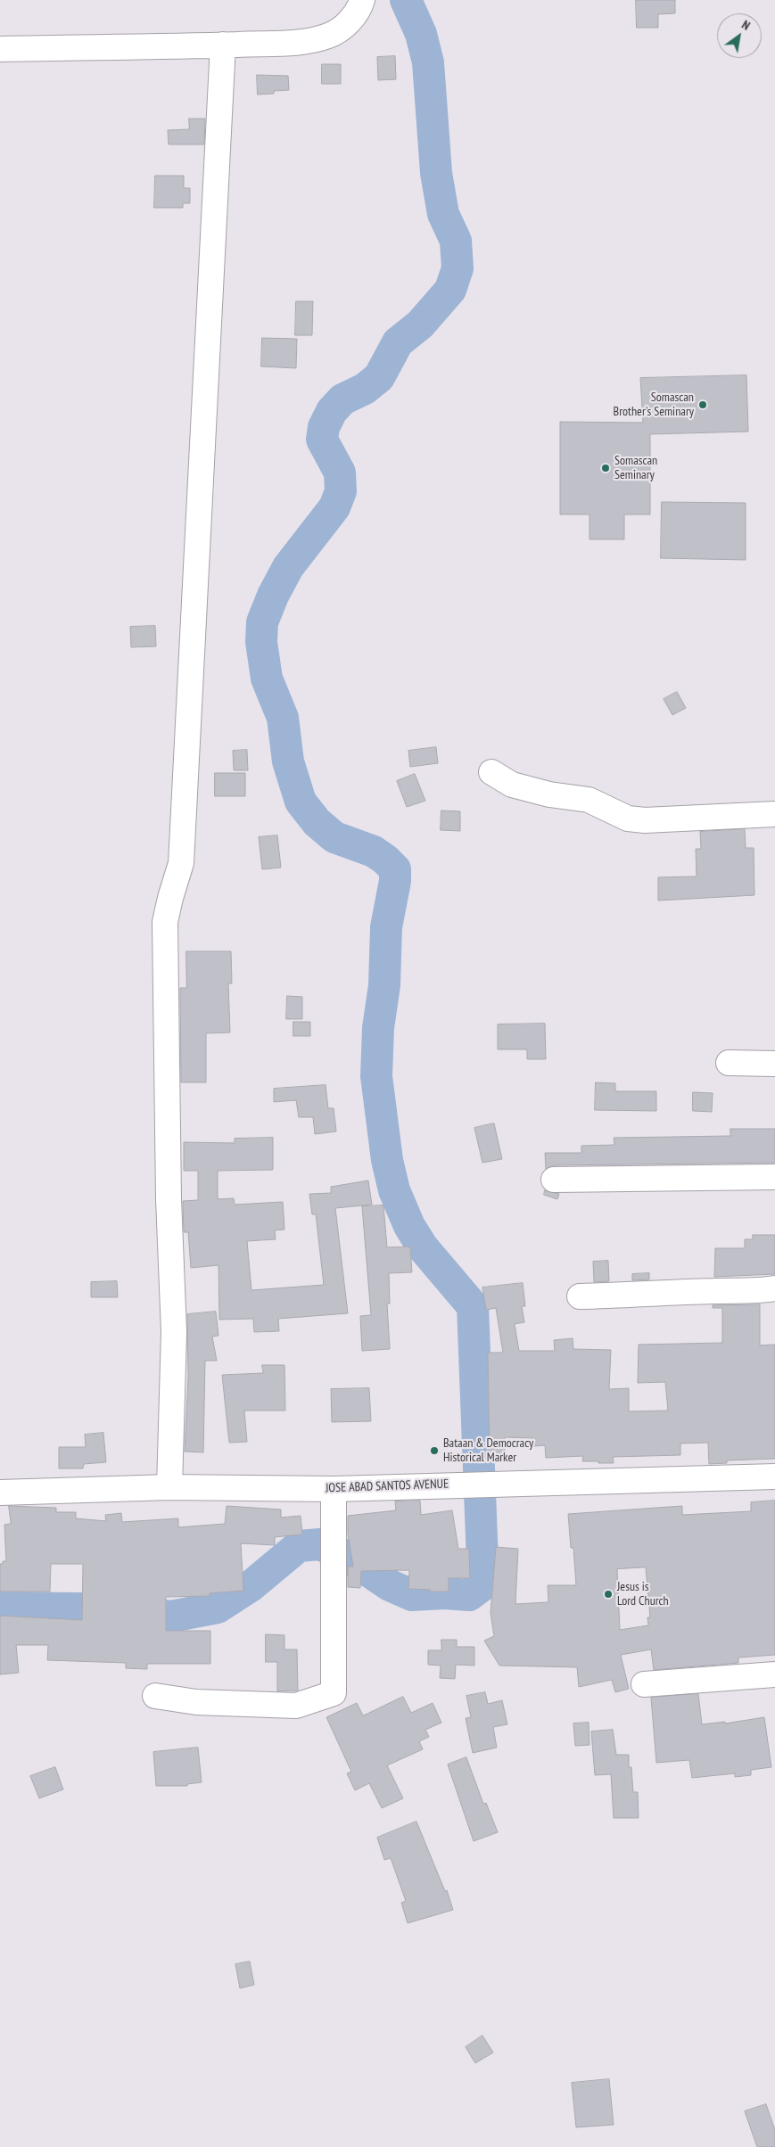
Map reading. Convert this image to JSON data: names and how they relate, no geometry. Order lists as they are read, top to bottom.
{
  "streets": {
    "main road": ["JOSE ABAD SANTOS AVENUE"]
  },
  "places": [
    "Somascan Brother's Seminary",
    "Somascan Seminary",
    "Bataan & Democracy Historical Marker",
    "Jesus is Lord Church"
  ],
  "north": "top right"
}
